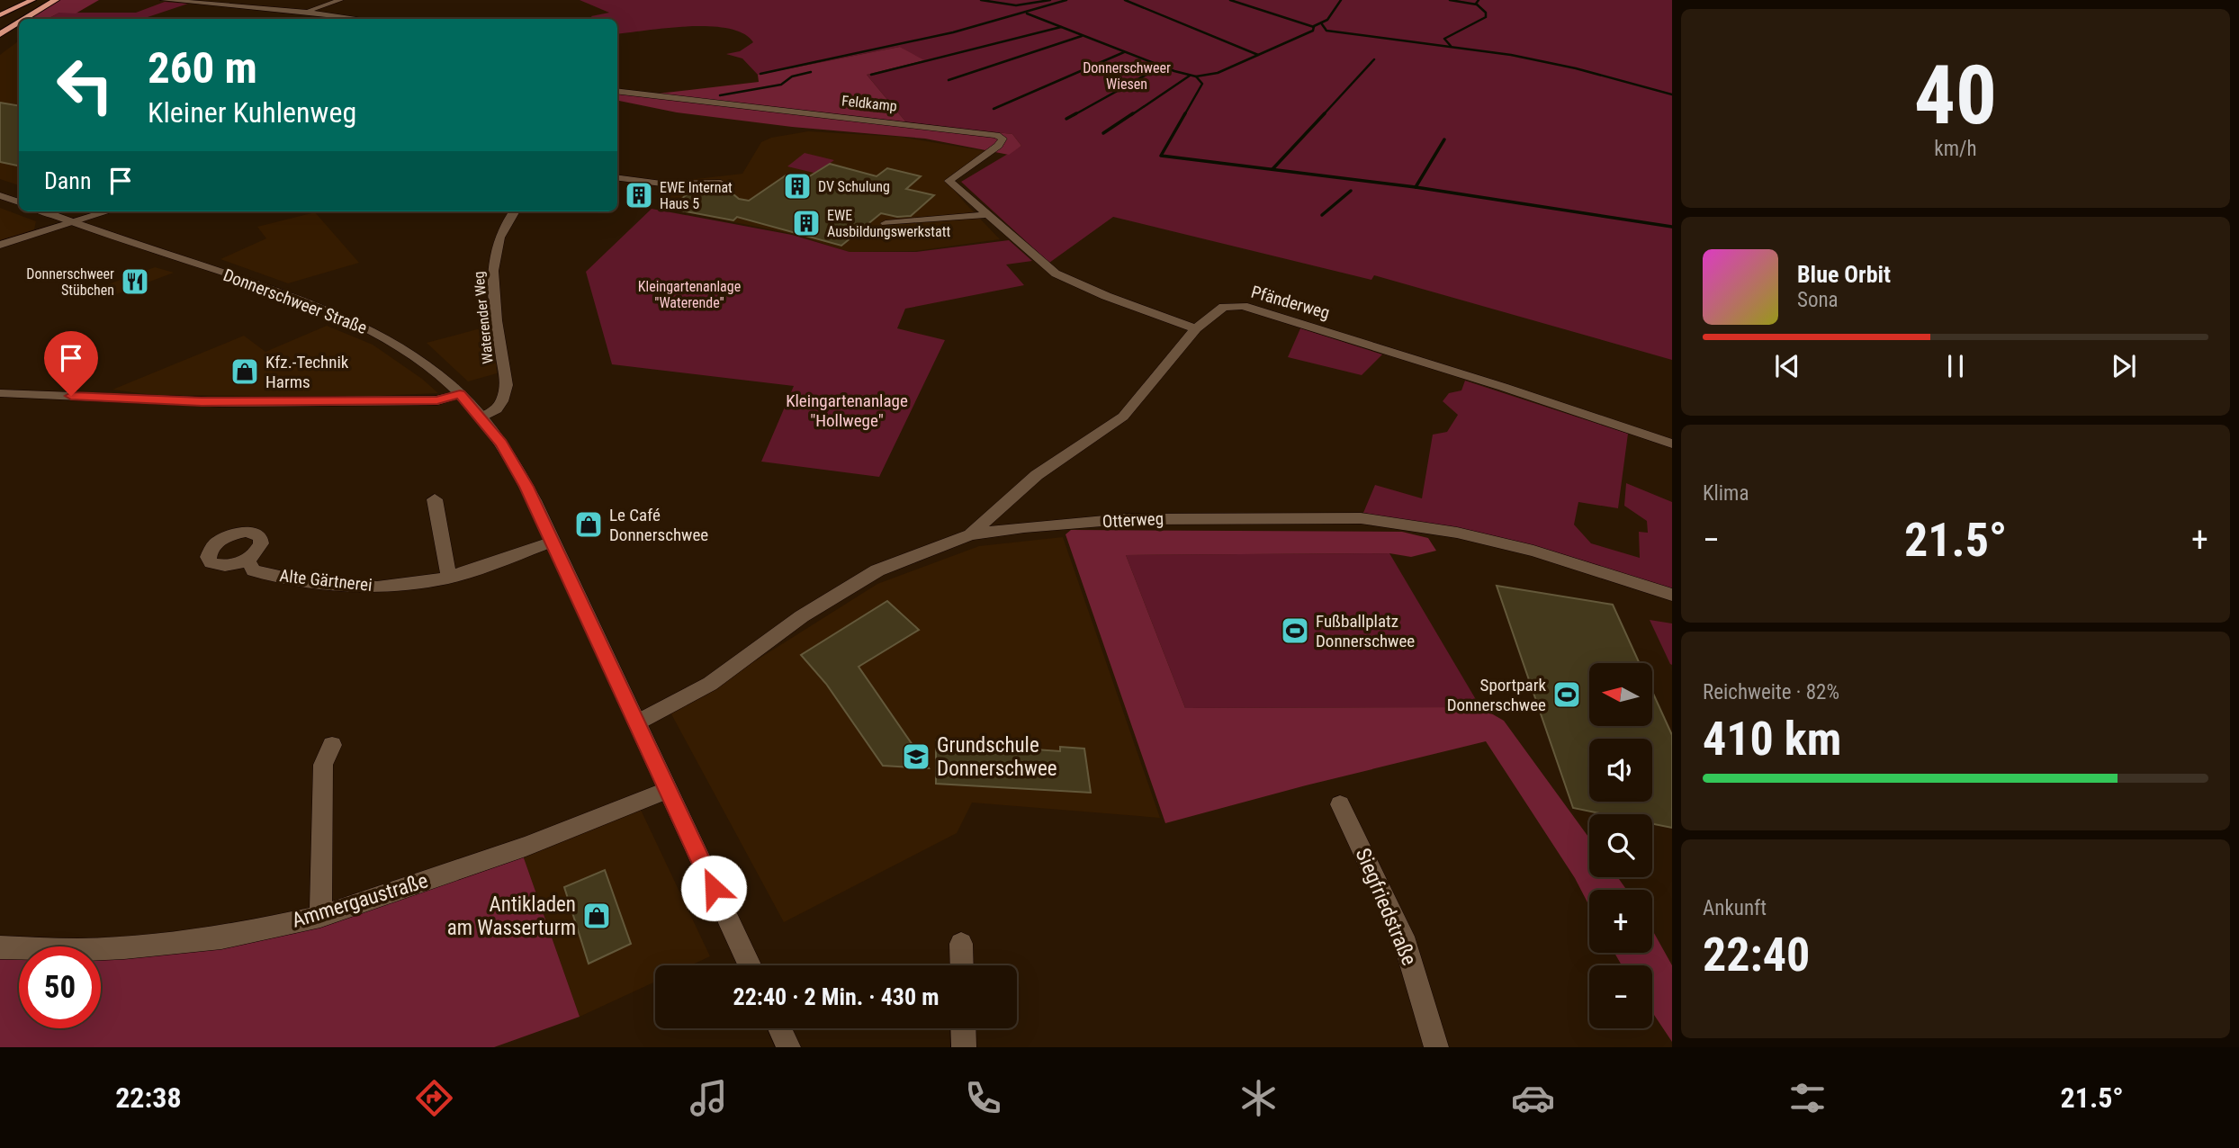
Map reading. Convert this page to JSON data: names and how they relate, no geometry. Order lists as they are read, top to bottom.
{
  "streets": {
    "street": [
      "Feldkamp",
      "Donnerschweer Straße",
      "Pfänderweg",
      "Waterender Weg",
      "Otterweg",
      "Alte Gärtnerei",
      "Ammergaustraße",
      "Siegfriedstraße"
    ]
  },
  "crossings": [
    ["Feldkamp", "Pfänderweg"],
    ["Donnerschweer Straße", "Waterender Weg"],
    ["Donnerschweer Straße", "Otterweg"],
    ["Donnerschweer Straße", "Alte Gärtnerei"],
    ["Donnerschweer Straße", "Ammergaustraße"],
    ["Pfänderweg", "Otterweg"]
  ],
  "parks": ["Donnerschweer Wiesen", "Kleingartenanlage \"Waterende\"", "Kleingartenanlage \"Hollwege\""],
  "places": {
    "building": ["DV Schulung", "EWE Internat Haus 5", "EWE Ausbildungswerkstatt"],
    "restaurant": ["Donnerschweer Stübchen"],
    "shop": ["Kfz.-Technik Harms", "Le Café Donnerschwee", "Antikladen am Wasserturm"],
    "sports": ["Fußballplatz Donnerschwee", "Sportpark Donnerschwee"],
    "school or university": ["Grundschule Donnerschwee"]
  },
  "north": "left",
  "page": {
    "tile": [
      ["40", "km/h"],
      "Klima",
      ["Reichweite · 82%", "410 km"],
      ["Ankunft", "22:40"]
    ],
    "turn": ["260 m", "Kleiner Kuhlenweg"],
    "then": "Dann",
    "song": ["Blue Orbit", "Sona"],
    "heat": ["−", "21.5°", "+"],
    "map_buttons": ["+", "−"],
    "limit": "50",
    "trip": "22:40 · 2 Min. · 430 m",
    "tabs": ["22:38", "21.5°"]
  }
}
